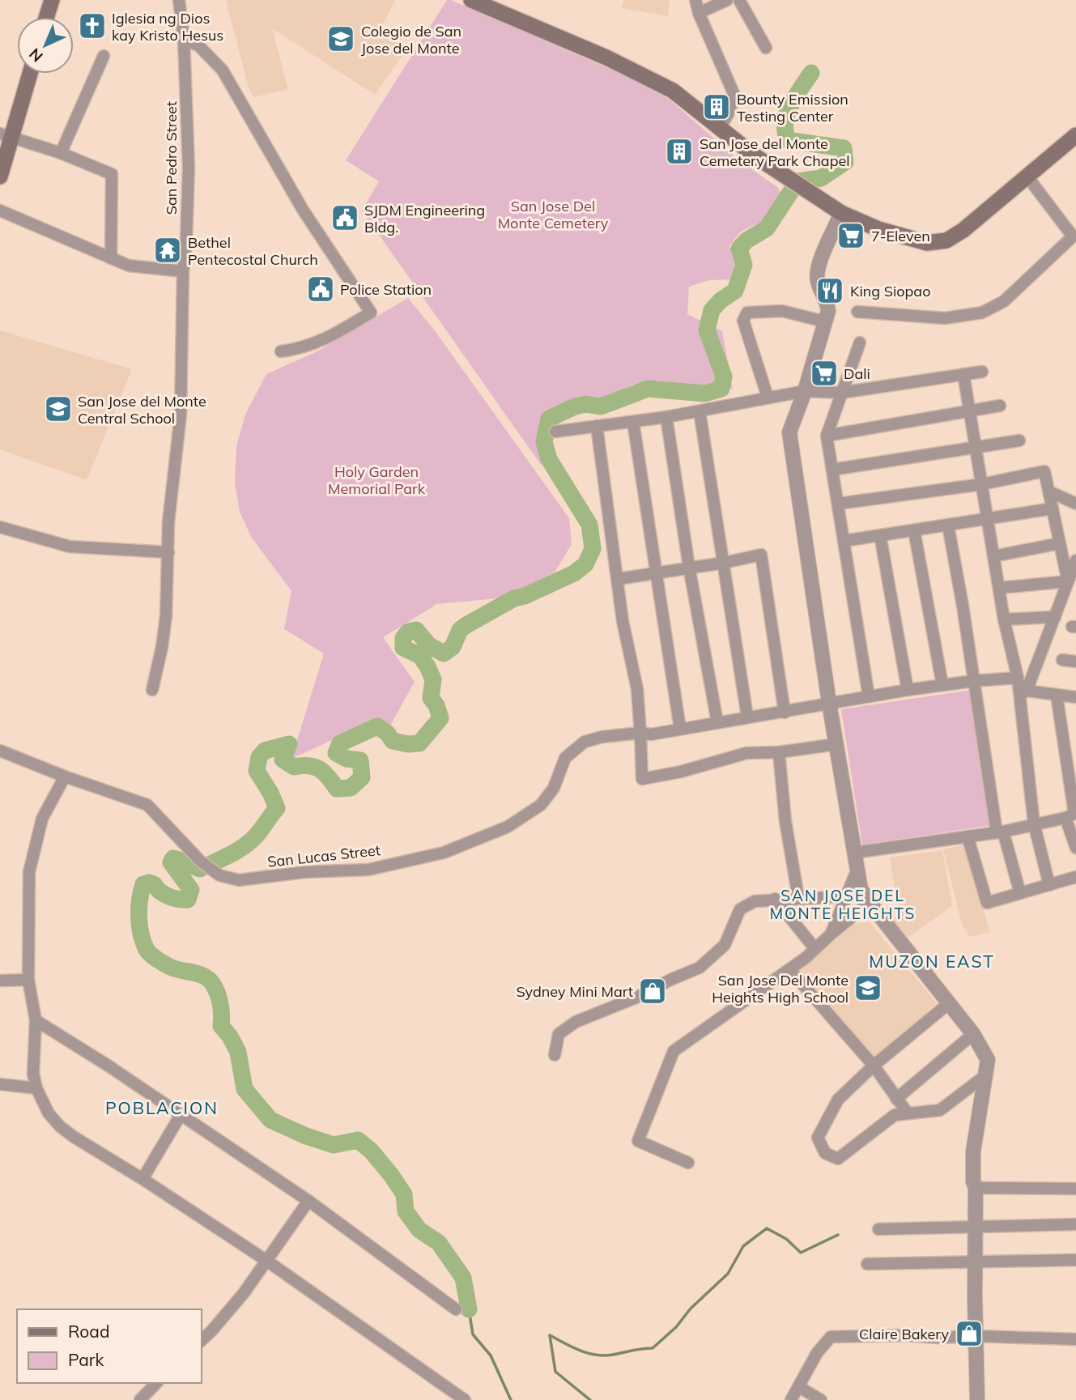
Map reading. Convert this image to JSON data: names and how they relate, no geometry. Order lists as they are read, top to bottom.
{
  "streets": {
    "street": ["San Pedro Street", "San Lucas Street"]
  },
  "districts": ["SAN JOSE DEL MONTE HEIGHTS", "MUZON EAST", "POBLACION"],
  "parks": ["San Jose Del Monte Cemetery", "Holy Garden Memorial Park"],
  "places": {
    "church": ["Iglesia ng Dios kay Kristo Hesus"],
    "school or university": ["Colegio de San Jose del Monte", "San Jose del Monte Central School", "San Jose Del Monte Heights High School"],
    "building": ["Bounty Emission Testing Center", "San Jose del Monte Cemetery Park Chapel"],
    "public building": ["SJDM Engineering Bldg.", "Police Station"],
    "supermarket": ["7-Eleven", "Dali"],
    "temple": ["Bethel Pentecostal Church"],
    "restaurant": ["King Siopao"],
    "shop": ["Sydney Mini Mart", "Claire Bakery"]
  },
  "legend": ["Road", "Park"],
  "north": "bottom left"
}
